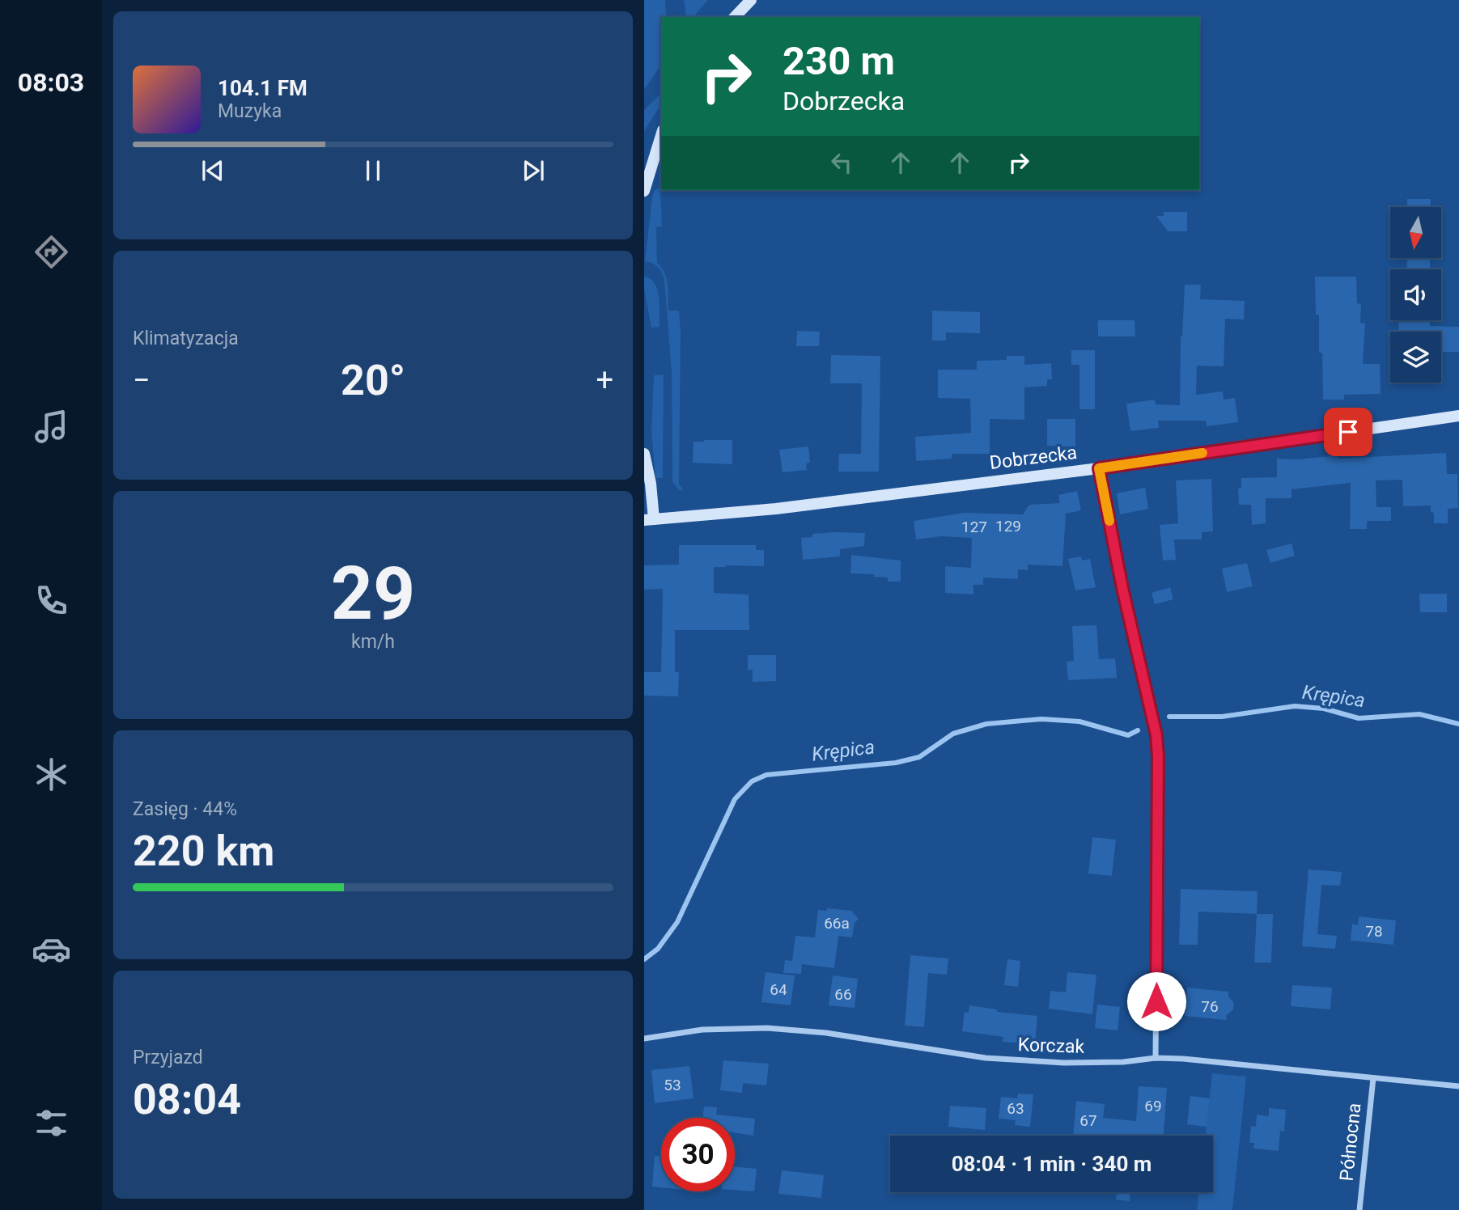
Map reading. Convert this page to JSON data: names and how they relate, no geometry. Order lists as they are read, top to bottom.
{
  "streets": {
    "street": ["Dobrzecka", "Korczak", "Północna"]
  },
  "crossings": [
    ["Korczak", "Północna"]
  ],
  "water": ["Krępica"],
  "house_numbers": [
    "129",
    "127",
    "66a",
    "78",
    "64",
    "66",
    "76",
    "53",
    "69",
    "63",
    "67"
  ],
  "north": "bottom",
  "page": {
    "tabs": "08:03",
    "turn": ["230 m", "Dobrzecka"],
    "song": ["104.1 FM", "Muzyka"],
    "tile": [
      "Klimatyzacja",
      ["29", "km/h"],
      ["Zasięg · 44%", "220 km"],
      ["Przyjazd", "08:04"]
    ],
    "heat": ["−", "20°", "+"],
    "limit": "30",
    "trip": "08:04 · 1 min · 340 m"
  }
}
